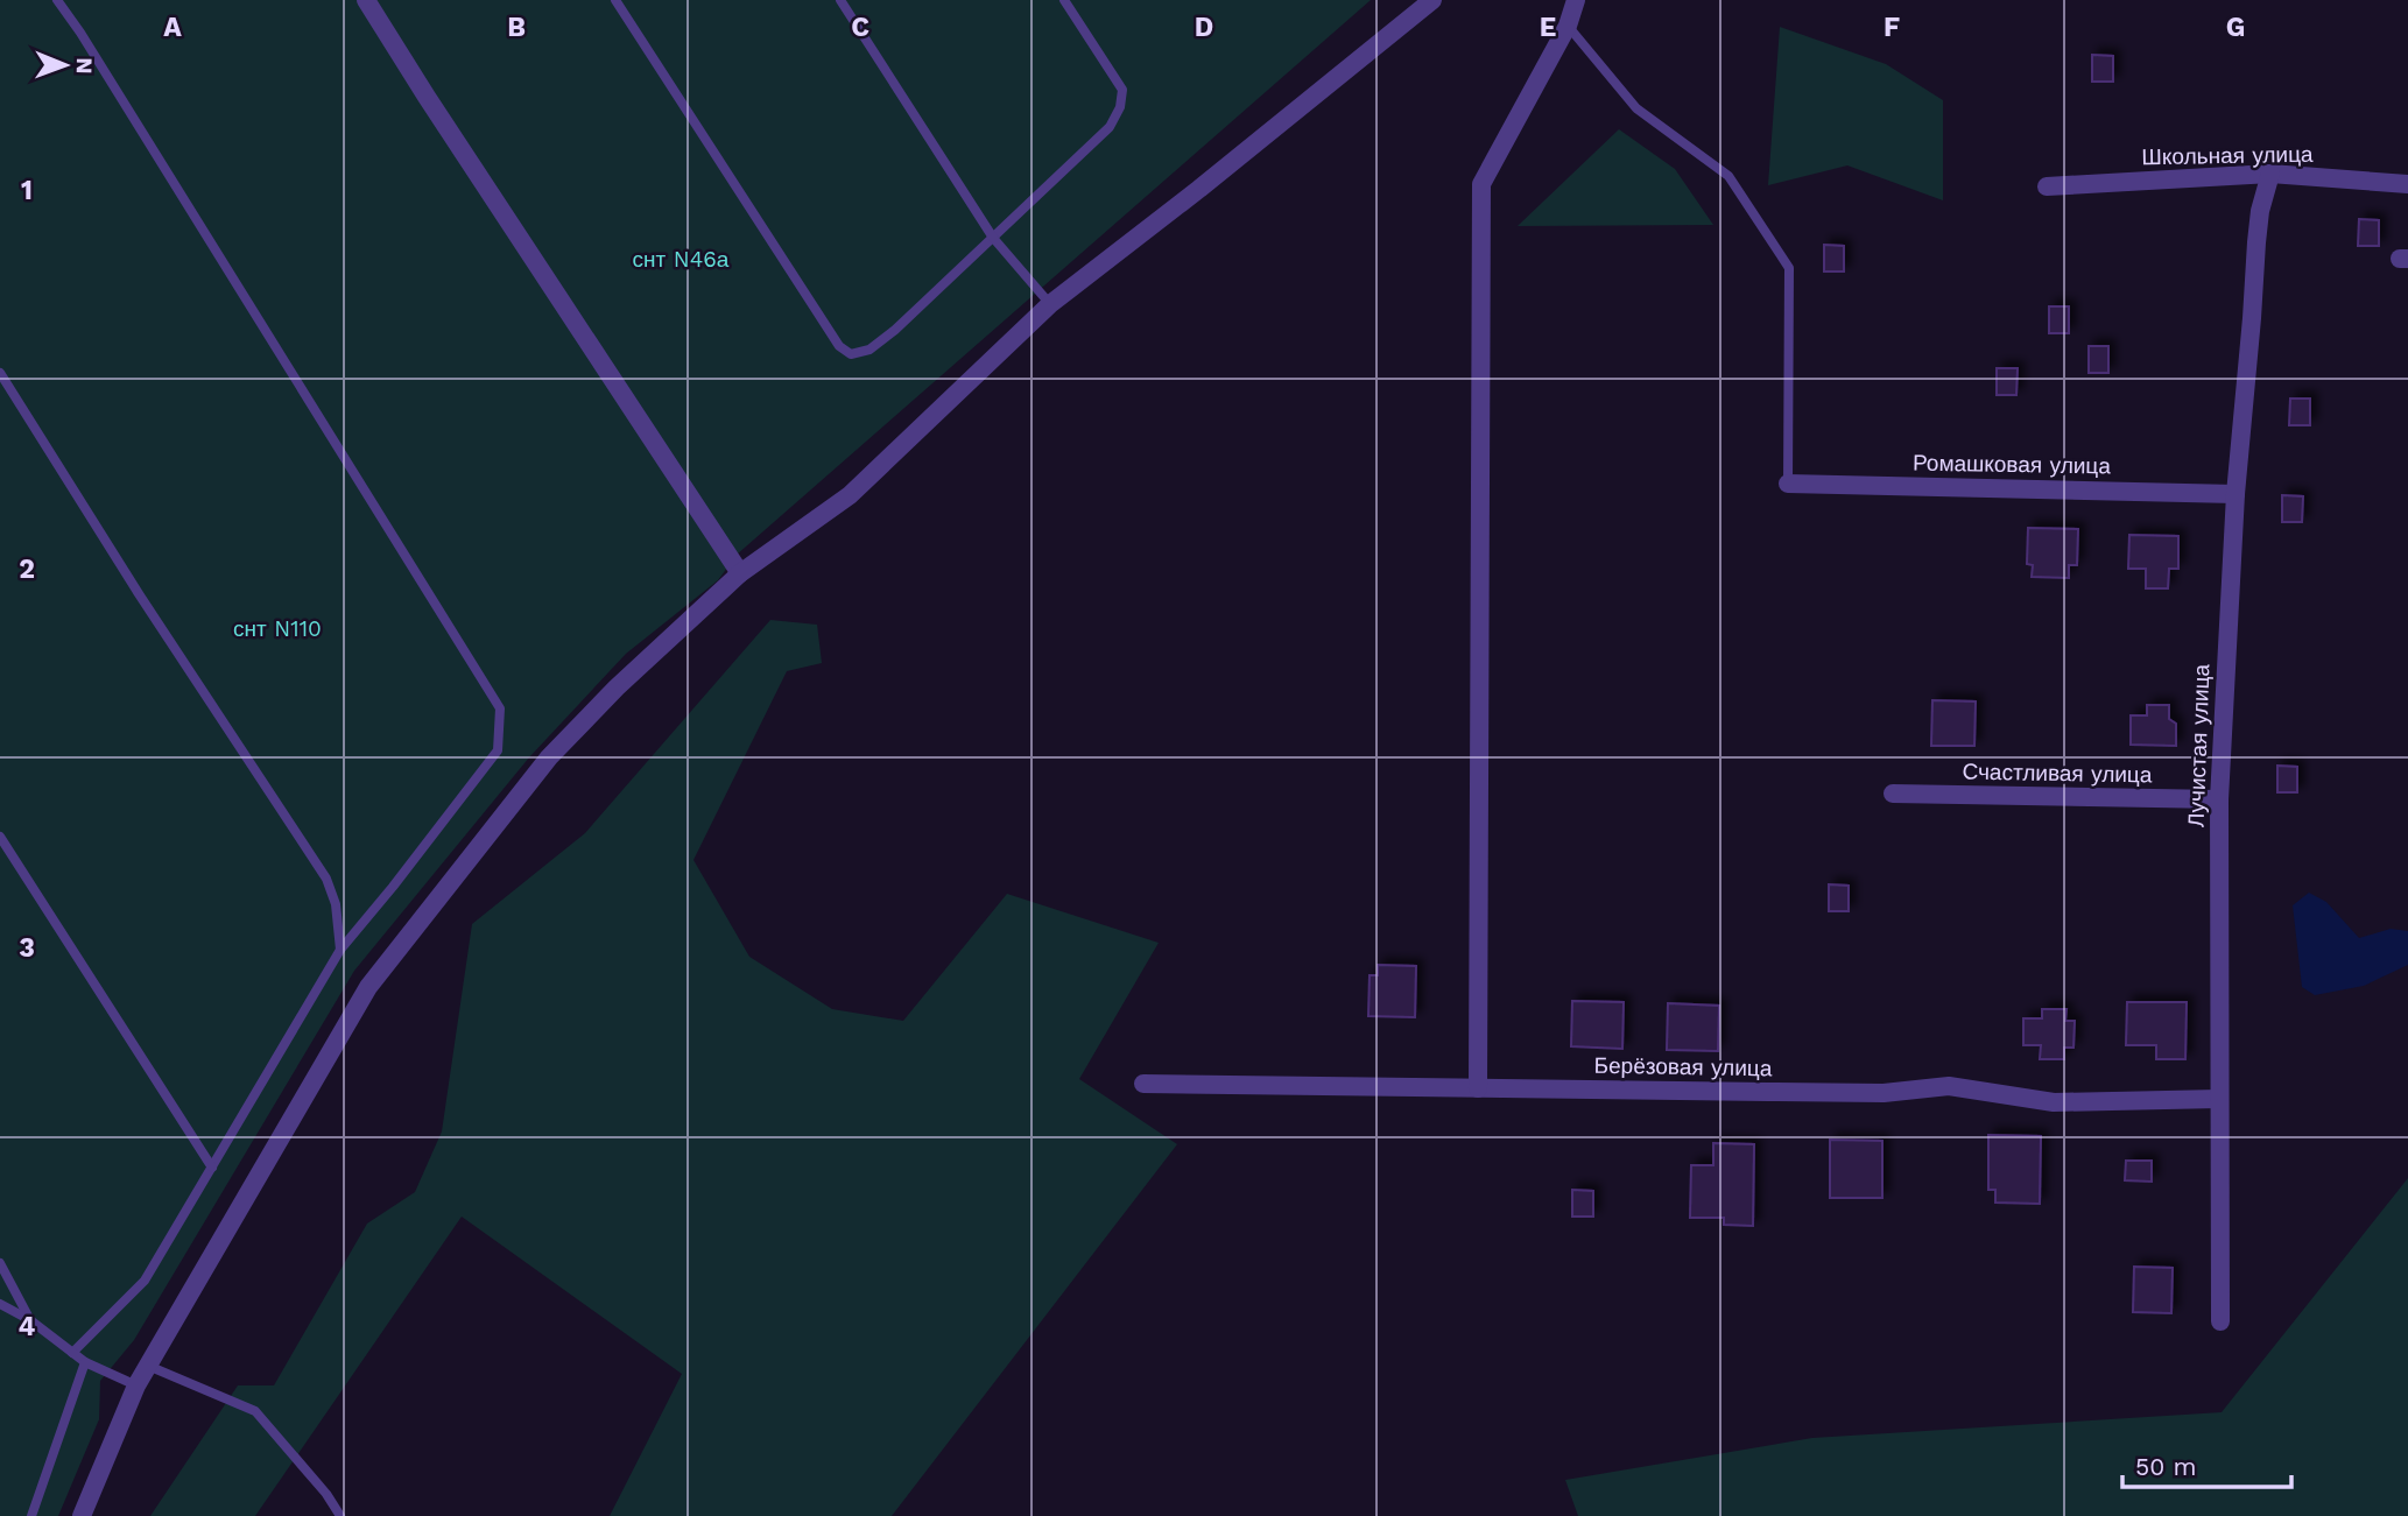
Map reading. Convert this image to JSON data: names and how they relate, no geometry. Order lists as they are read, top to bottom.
{
  "streets": {
    "street": [
      "Школьная улица",
      "Ромашковая улица",
      "Лучистая улица",
      "Счастливая улица",
      "Берёзовая улица"
    ]
  },
  "crossings": [
    ["Школьная улица", "Лучистая улица"],
    ["Ромашковая улица", "Лучистая улица"],
    ["Лучистая улица", "Счастливая улица"],
    ["Лучистая улица", "Берёзовая улица"]
  ],
  "parks": ["снт N46а", "снт N110"],
  "scale_bar": "50 m",
  "north": "right",
  "grid": {
    "columns": [
      "A",
      "B",
      "C",
      "D",
      "E",
      "F",
      "G"
    ],
    "rows": [
      "1",
      "2",
      "3",
      "4"
    ]
  }
}
